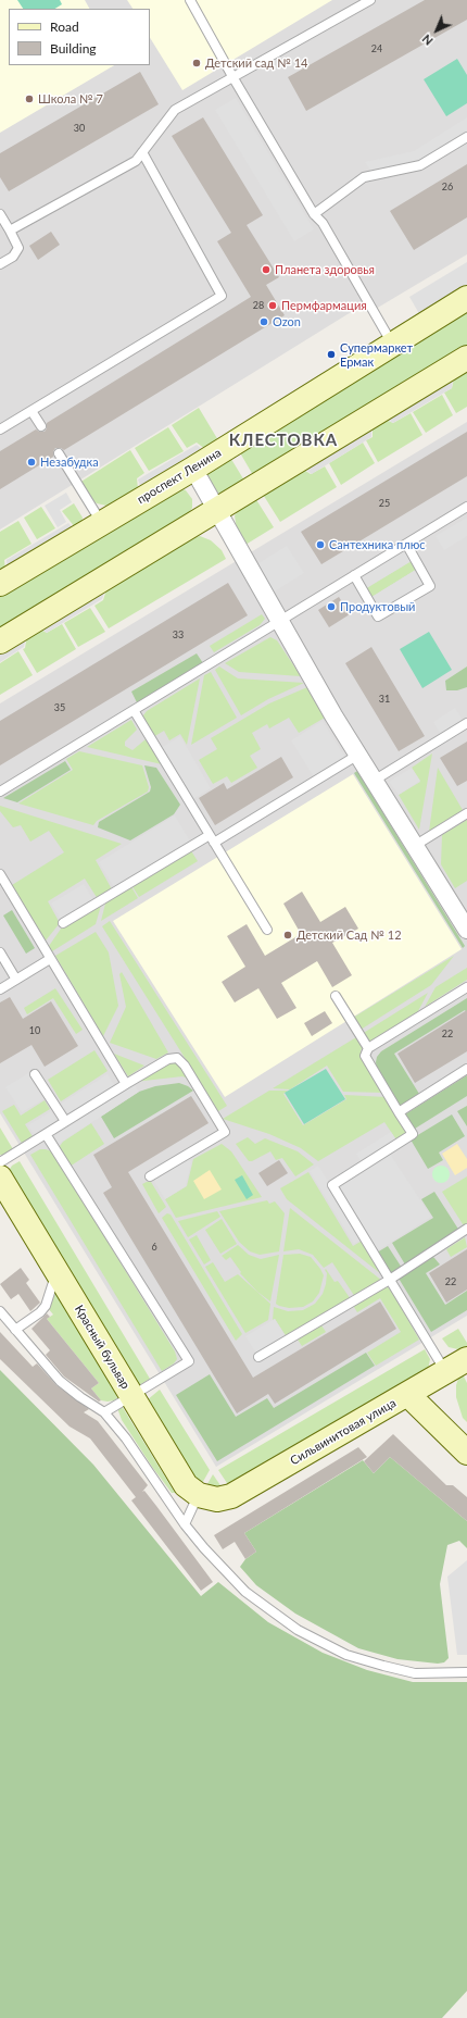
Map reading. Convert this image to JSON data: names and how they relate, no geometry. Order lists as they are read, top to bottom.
{
  "streets": {
    "street": ["проспект Ленина", "Красный бульвар", "Сильвинитовая улица"]
  },
  "crossings": [
    ["Красный бульвар", "Сильвинитовая улица"]
  ],
  "districts": ["КЛЕСТОВКА"],
  "places": [
    "Детский сад № 14",
    "Школа № 7",
    "Планета здоровья",
    "Пермфармация",
    "Ozon",
    "Супермаркет Ермак",
    "Незабудка",
    "Сантехника плюс",
    "Продуктовый",
    "Детский Сад № 12"
  ],
  "house_numbers": [
    "24",
    "30",
    "26",
    "28",
    "25",
    "33",
    "31",
    "35",
    "10",
    "22",
    "6",
    "22"
  ],
  "legend": ["Road", "Building"],
  "north": "bottom left"
}
